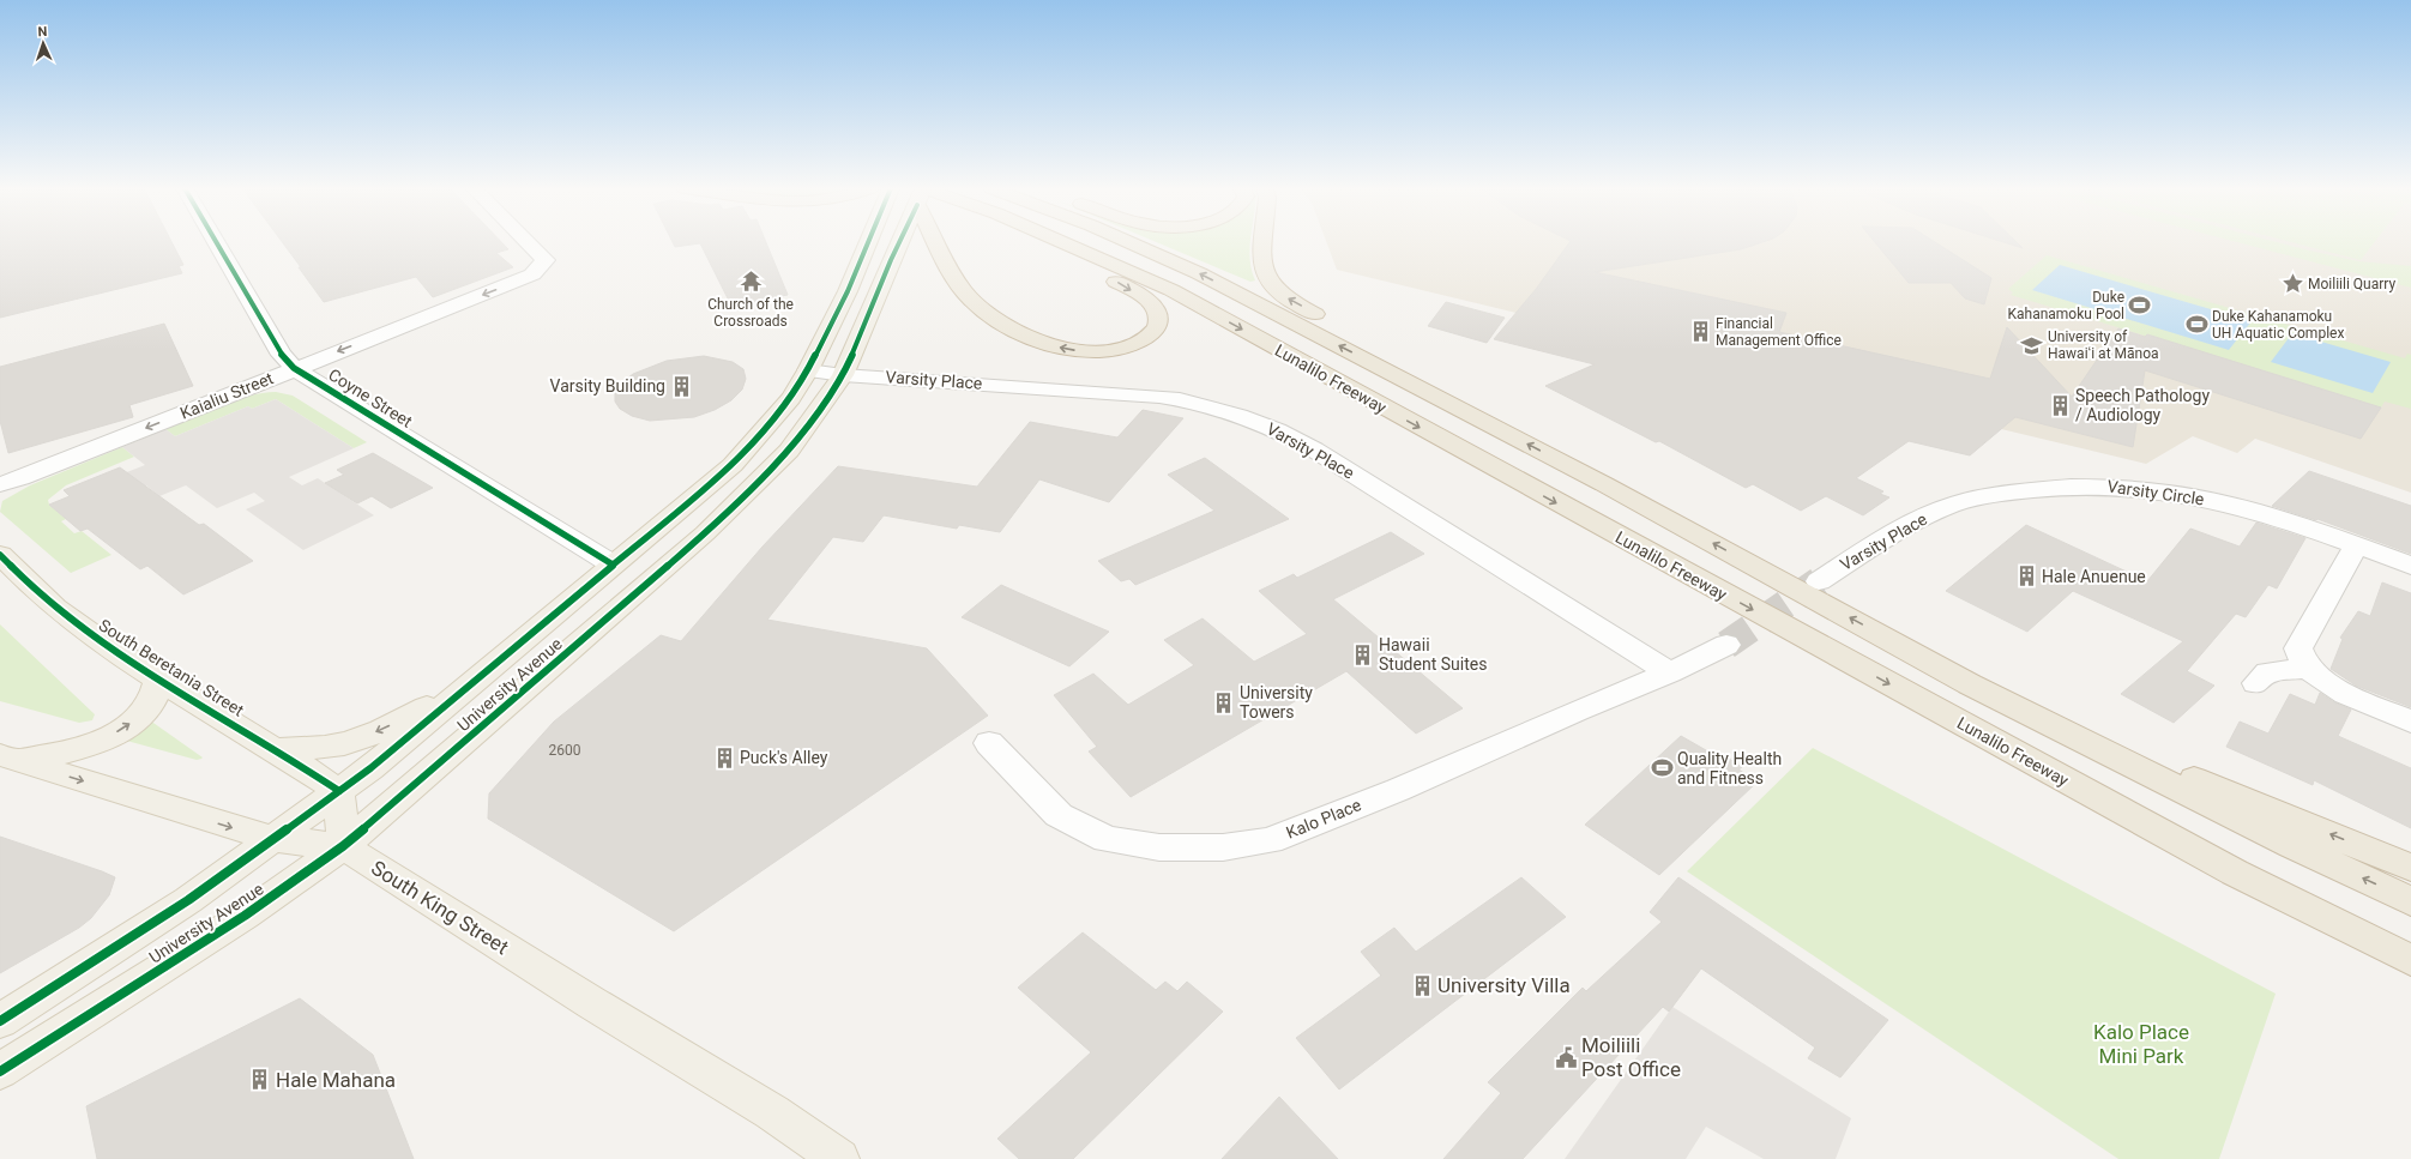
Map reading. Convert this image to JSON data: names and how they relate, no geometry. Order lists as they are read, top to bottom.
{
  "streets": {
    "highway": ["Lunalilo Freeway"],
    "main road": ["South Beretania Street", "University Avenue", "South King Street"],
    "street": [
      "Varsity Place",
      "Kaialiu Street",
      "Coyne Street",
      "Varsity Circle",
      "Kalo Place"
    ]
  },
  "crossings": [
    ["Varsity Place", "Varsity Circle"],
    ["Varsity Place", "University Avenue"],
    ["Varsity Place", "Kalo Place"],
    ["Kaialiu Street", "Coyne Street"],
    ["Coyne Street", "University Avenue"],
    ["South Beretania Street", "University Avenue"],
    ["University Avenue", "South King Street"]
  ],
  "one_way": ["Kaialiu Street"],
  "parks": ["Kalo Place Mini Park"],
  "places": {
    "temple": ["Church of the Crossroads"],
    "place": ["Moiliili Quarry"],
    "sports": ["Duke Kahanamoku Pool", "Duke Kahanamoku UH Aquatic Complex", "Quality Health and Fitness"],
    "building": [
      "Financial Management Office",
      "Varsity Building",
      "Speech Pathology / Audiology",
      "Hale Anuenue",
      "Hawaii Student Suites",
      "University Towers",
      "Puck's Alley",
      "University Villa",
      "Hale Mahana"
    ],
    "school or university": ["University of Hawaiʻi at Mānoa"],
    "public building": ["Moiliili Post Office"]
  },
  "house_numbers": ["2600"],
  "north": "top"
}
